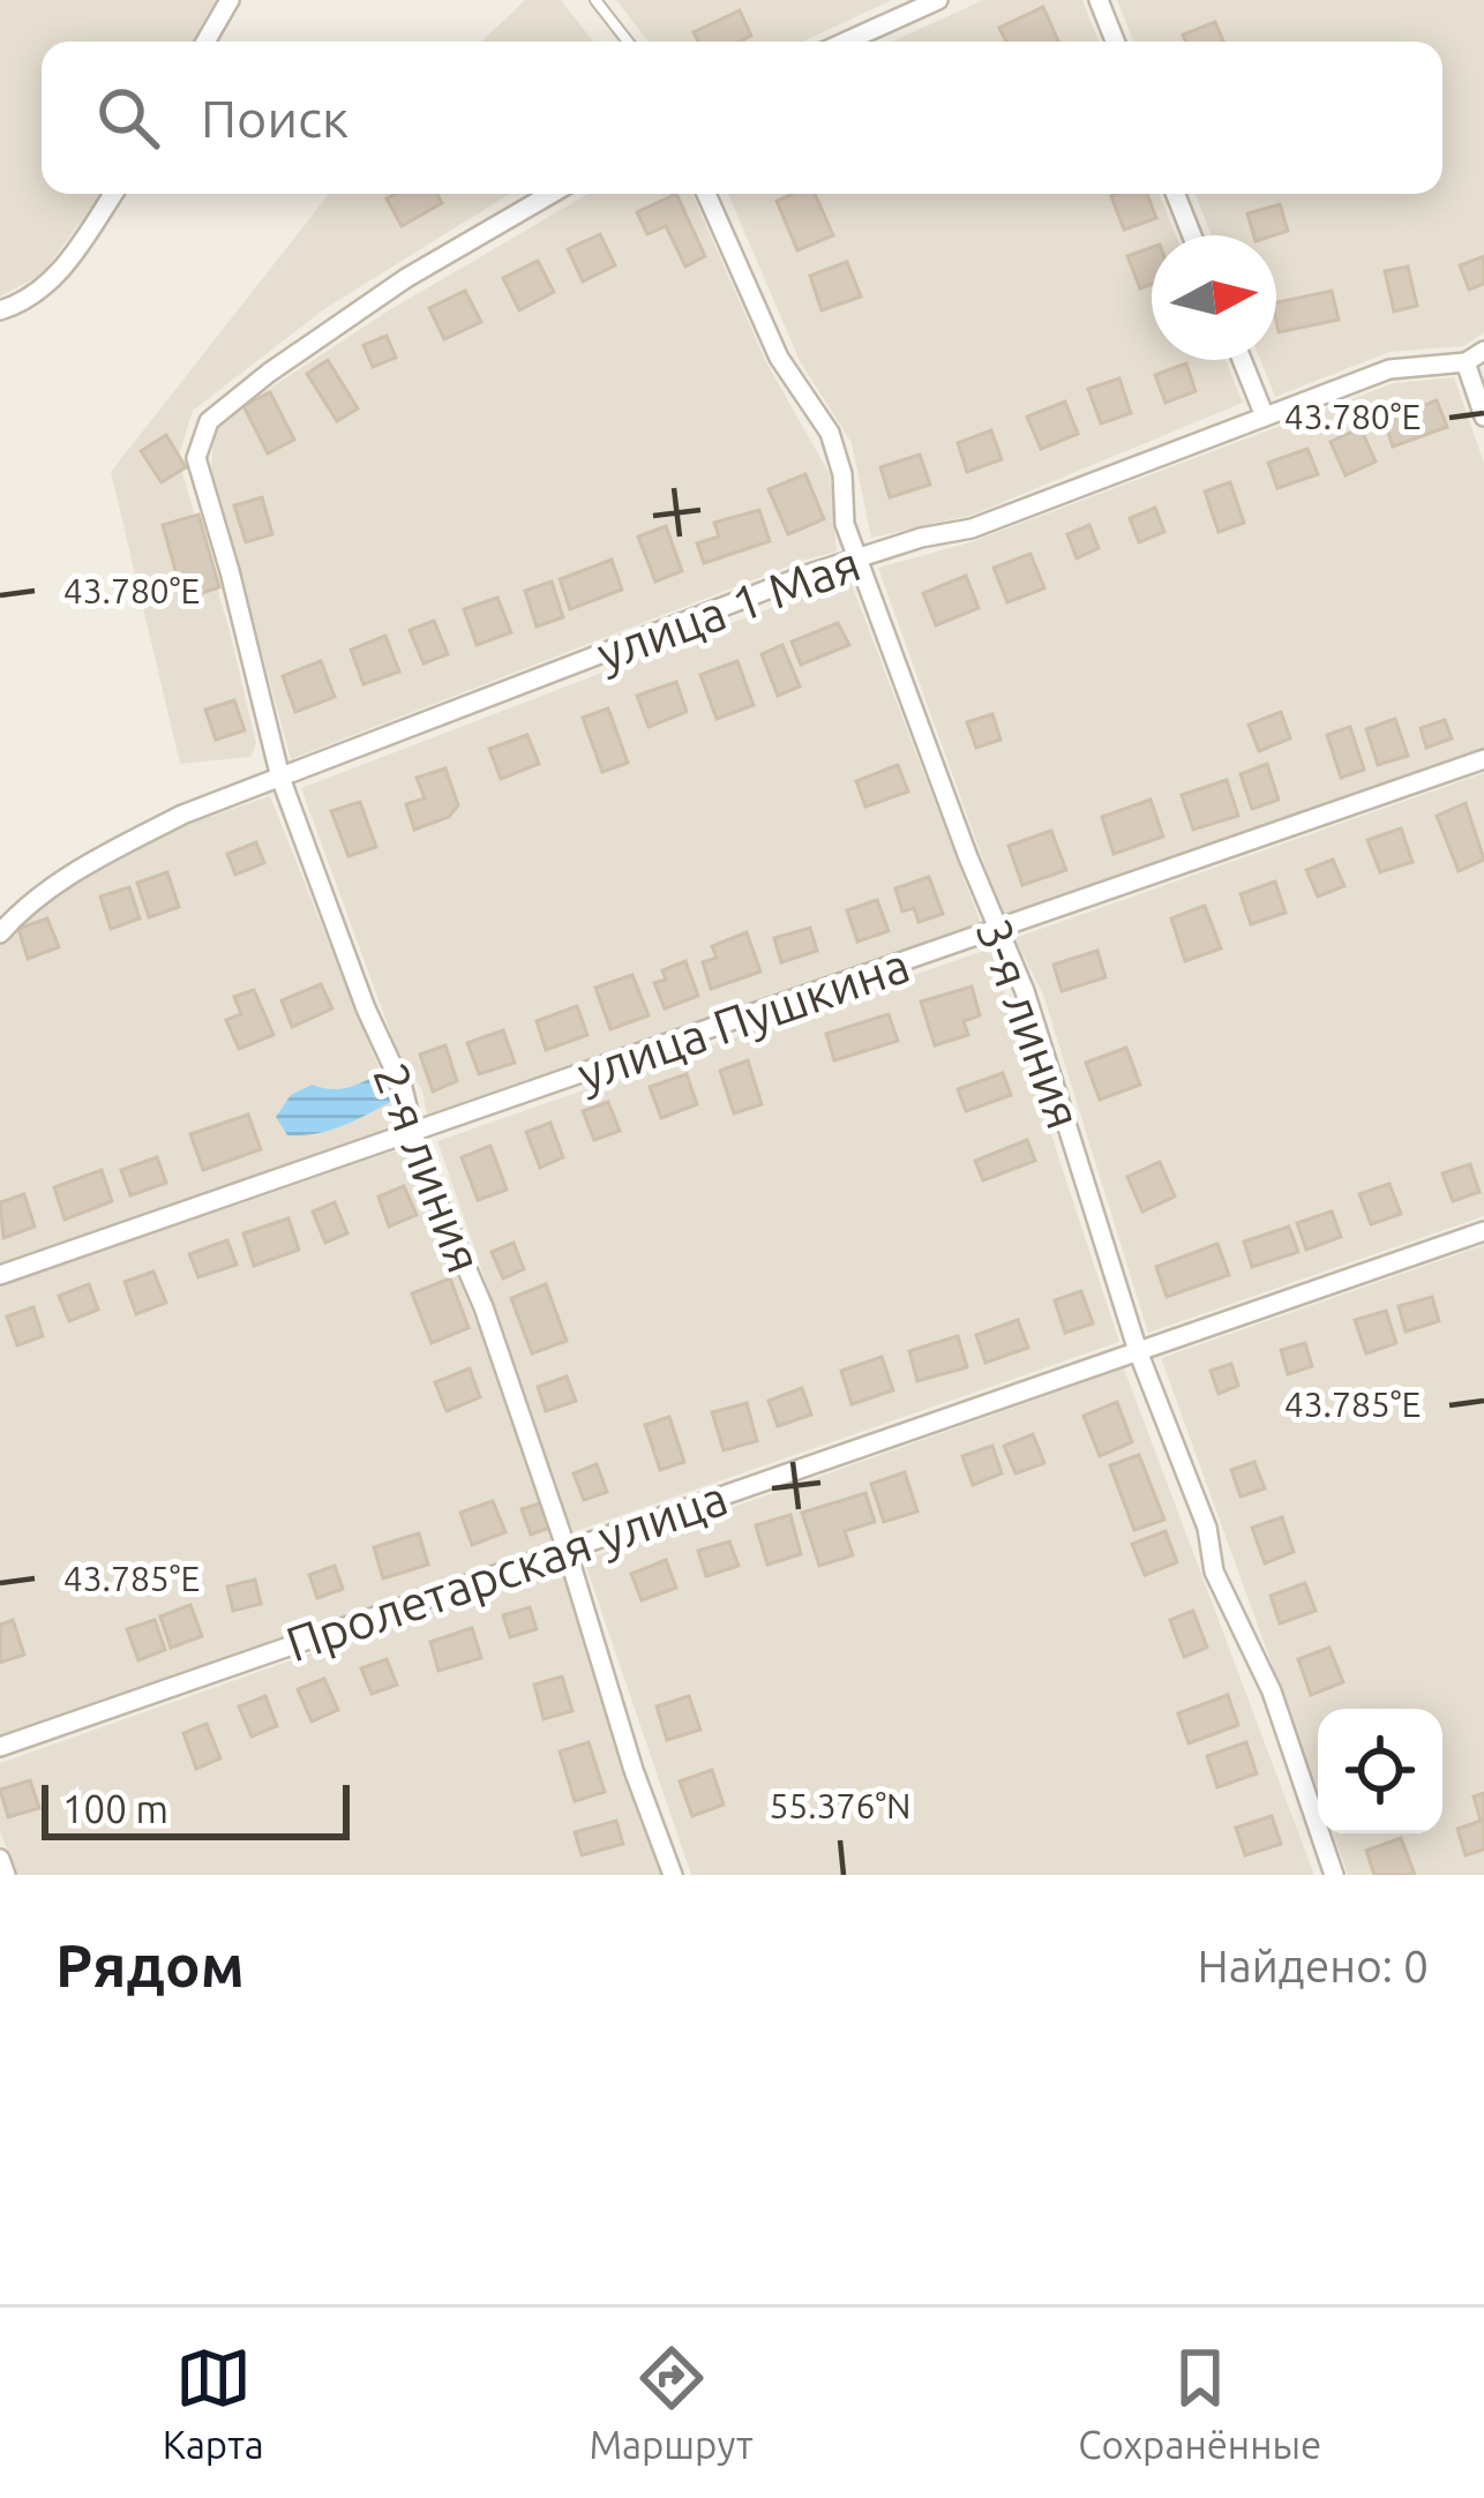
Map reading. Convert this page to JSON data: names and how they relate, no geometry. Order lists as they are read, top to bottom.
{
  "streets": {
    "street": [
      "улица 1 Мая",
      "улица Пушкина",
      "3-я линия",
      "2-я линия",
      "Пролетарская улица"
    ]
  },
  "crossings": [
    ["улица 1 Мая", "3-я линия"],
    ["улица 1 Мая", "2-я линия"],
    ["улица Пушкина", "3-я линия"],
    ["улица Пушкина", "2-я линия"],
    ["3-я линия", "Пролетарская улица"],
    ["2-я линия", "Пролетарская улица"]
  ],
  "scale_bar": "100 m",
  "north": "right",
  "page": {
    "search": "Поиск",
    "scale": "100 m",
    "heading": ["Рядом", "Найдено: 0"],
    "nav": ["Карта", "Маршрут", "Сохранённые"]
  },
  "coordinates": ["43.780°E", "43.785°E", "55.376°N"]
}
